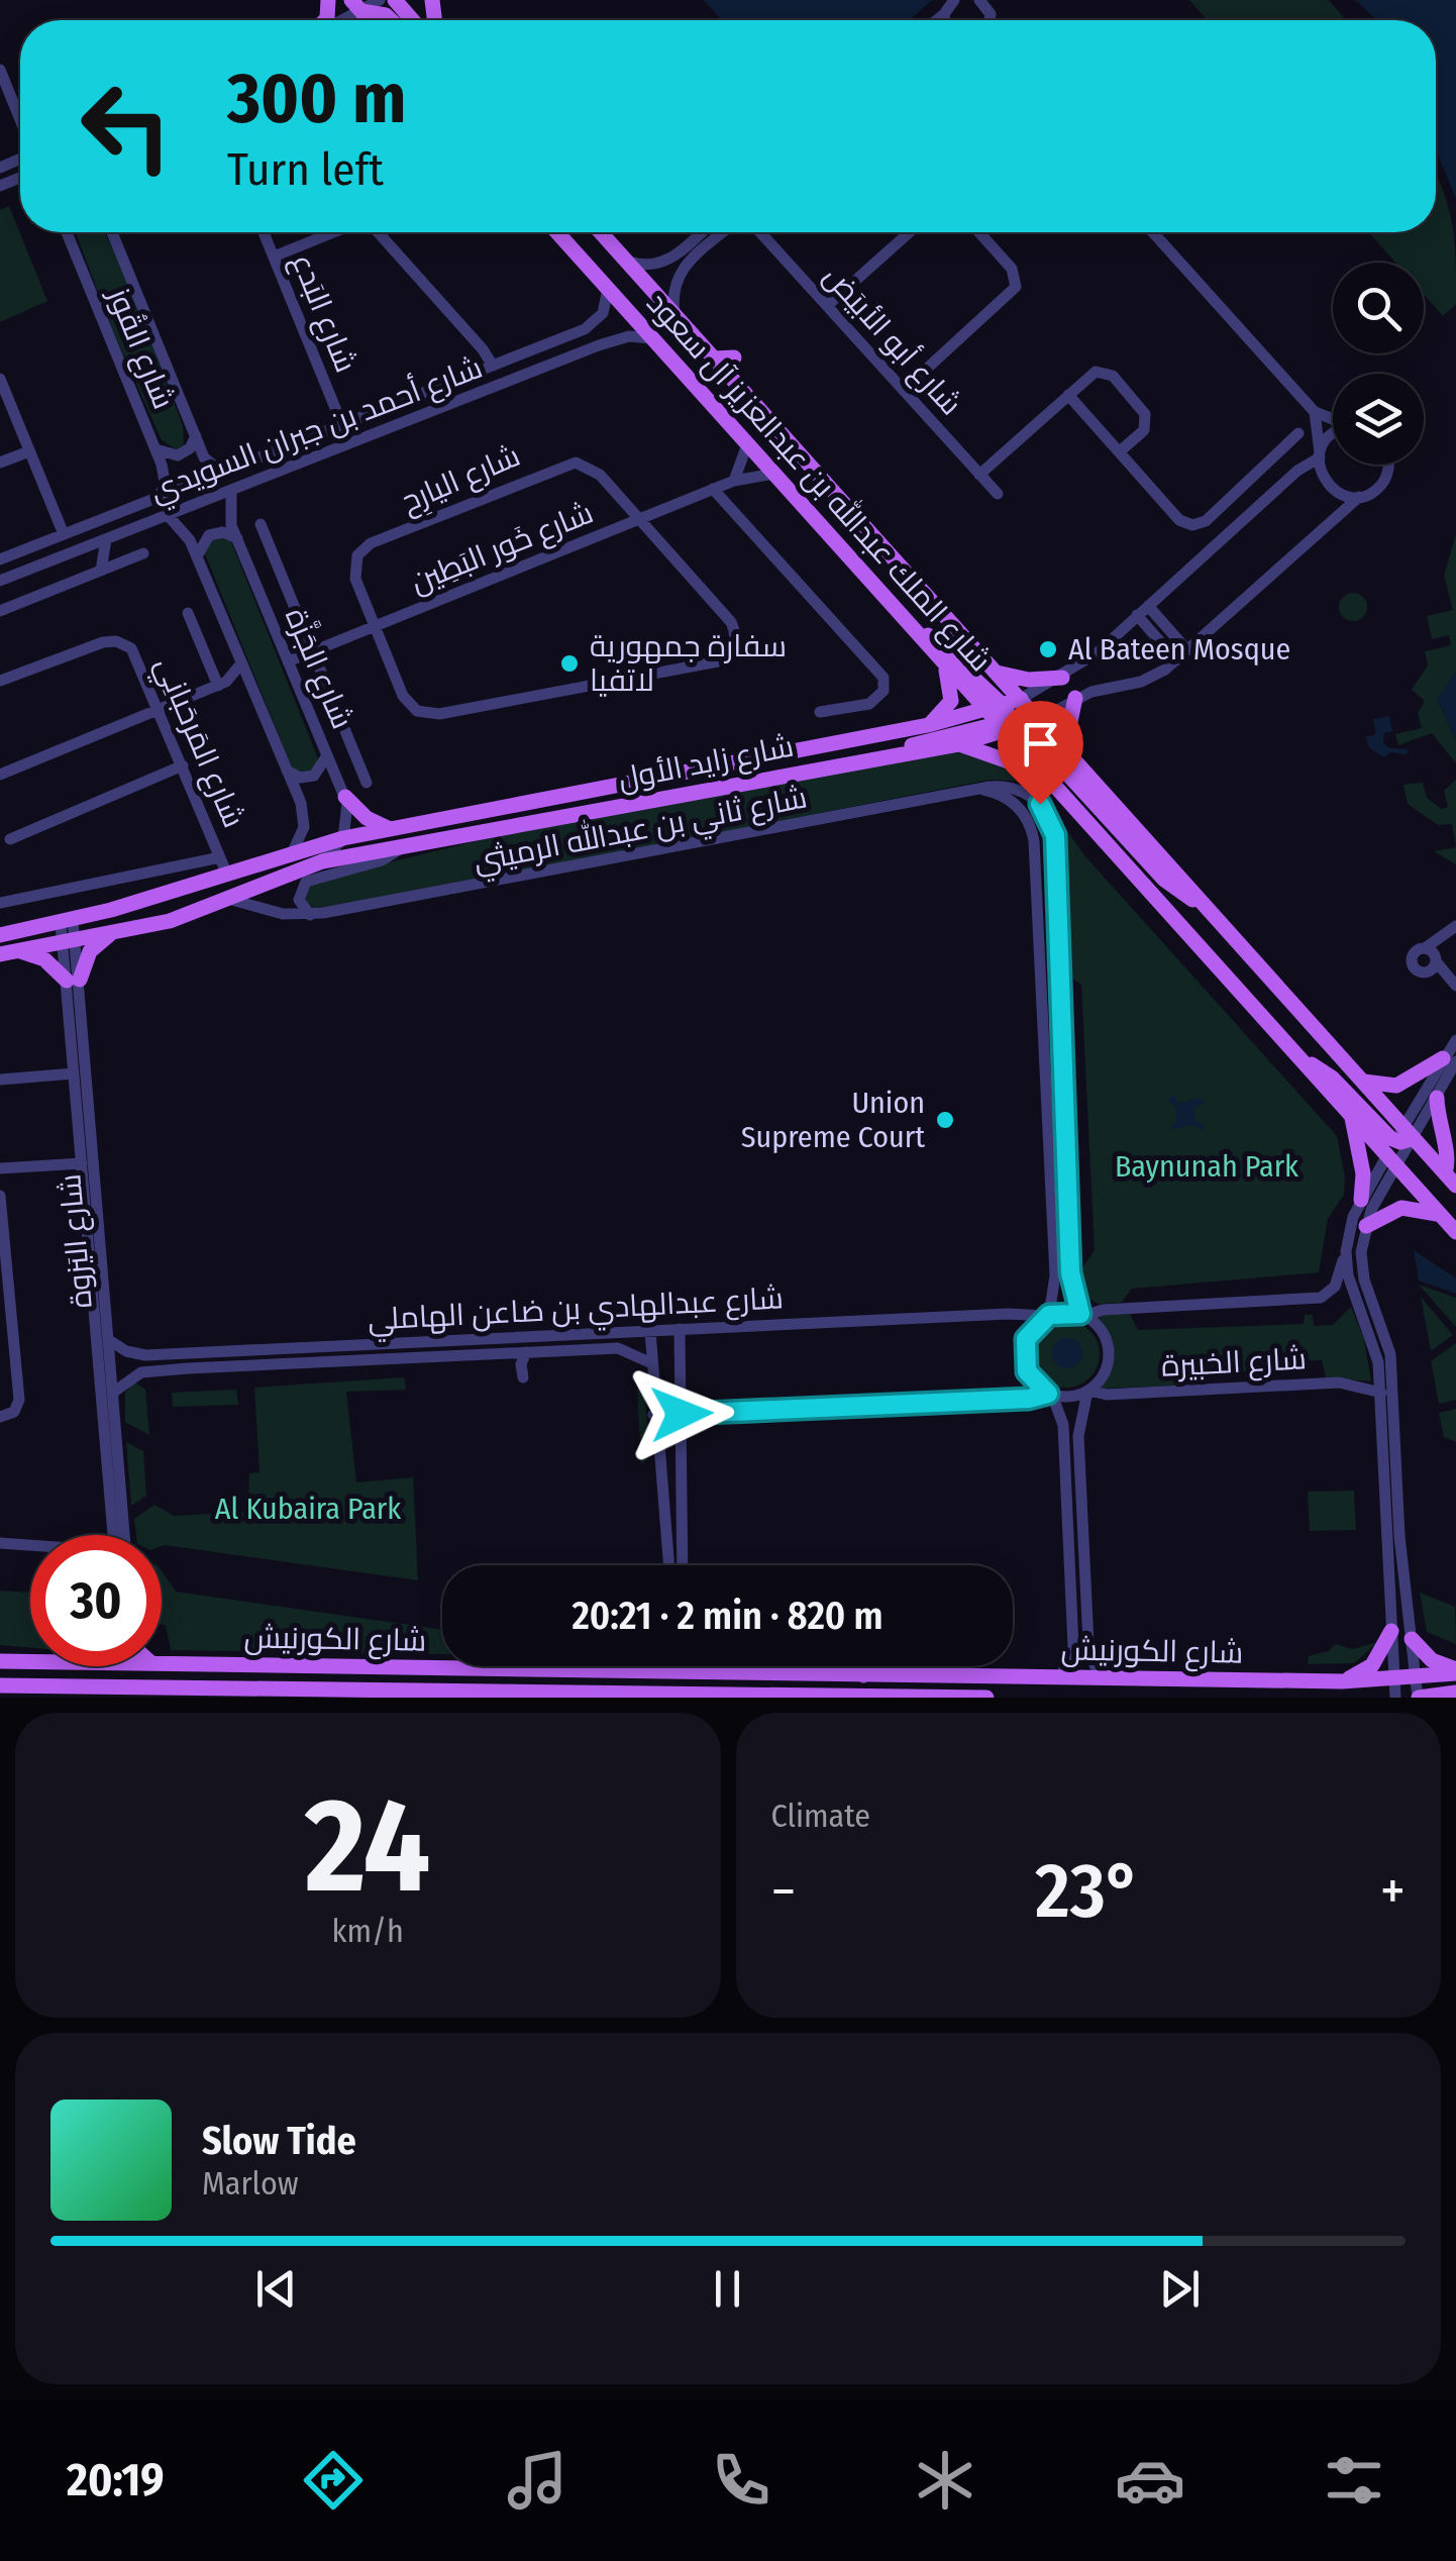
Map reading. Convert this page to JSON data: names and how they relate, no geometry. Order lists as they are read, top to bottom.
{
  "streets": {
    "main road": ["شارع الملك عبدالله بن عبدالعزيز آل سعود", "شارع زايد الأول", "شارع الكورنيش"],
    "street": [
      "شارع البَدع",
      "شارع أبو الأبيَض",
      "شارع القُوز",
      "شارع أحمد بن جبران السويدي",
      "شارع اليارِح",
      "شارع خَور البَطِين",
      "شارع الجَزَّة",
      "شارع المَرحَبانِي",
      "شارع ثاني بن عبدالله الرميثي",
      "شارع اليَزوة",
      "شارع عبدالهادي بن ضاعن الهاملي",
      "شارع الخبيرة"
    ]
  },
  "crossings": [
    ["شارع البَدع", "شارع أحمد بن جبران السويدي"],
    ["شارع القُوز", "شارع أحمد بن جبران السويدي"],
    ["شارع أحمد بن جبران السويدي", "شارع الملك عبدالله بن عبدالعزيز آل سعود"],
    ["شارع أحمد بن جبران السويدي", "شارع الجَزَّة"],
    ["شارع اليارِح", "شارع خَور البَطِين"],
    ["شارع الملك عبدالله بن عبدالعزيز آل سعود", "شارع خَور البَطِين"],
    ["شارع الملك عبدالله بن عبدالعزيز آل سعود", "شارع زايد الأول"],
    ["شارع خَور البَطِين", "شارع الجَزَّة"],
    ["شارع الجَزَّة", "شارع زايد الأول"],
    ["شارع المَرحَبانِي", "شارع زايد الأول"],
    ["شارع زايد الأول", "شارع ثاني بن عبدالله الرميثي"],
    ["شارع زايد الأول", "شارع اليَزوة"],
    ["شارع ثاني بن عبدالله الرميثي", "شارع عبدالهادي بن ضاعن الهاملي"],
    ["شارع ثاني بن عبدالله الرميثي", "شارع الخبيرة"],
    ["شارع اليَزوة", "شارع عبدالهادي بن ضاعن الهاملي"],
    ["شارع عبدالهادي بن ضاعن الهاملي", "شارع الخبيرة"]
  ],
  "parks": ["Baynunah Park", "Al Kubaira Park"],
  "places": ["Al Bateen Mosque", "سفارة جمهورية لاتفيا", "Union Supreme Court"],
  "page": {
    "turn": ["300 m", "Turn left"],
    "limit": "30",
    "trip": "20:21 · 2 min · 820 m",
    "tile": [
      ["24", "km/h"],
      "Climate"
    ],
    "heat": ["−", "23°", "+"],
    "song": ["Slow Tide", "Marlow"],
    "tabs": "20:19"
  }
}
